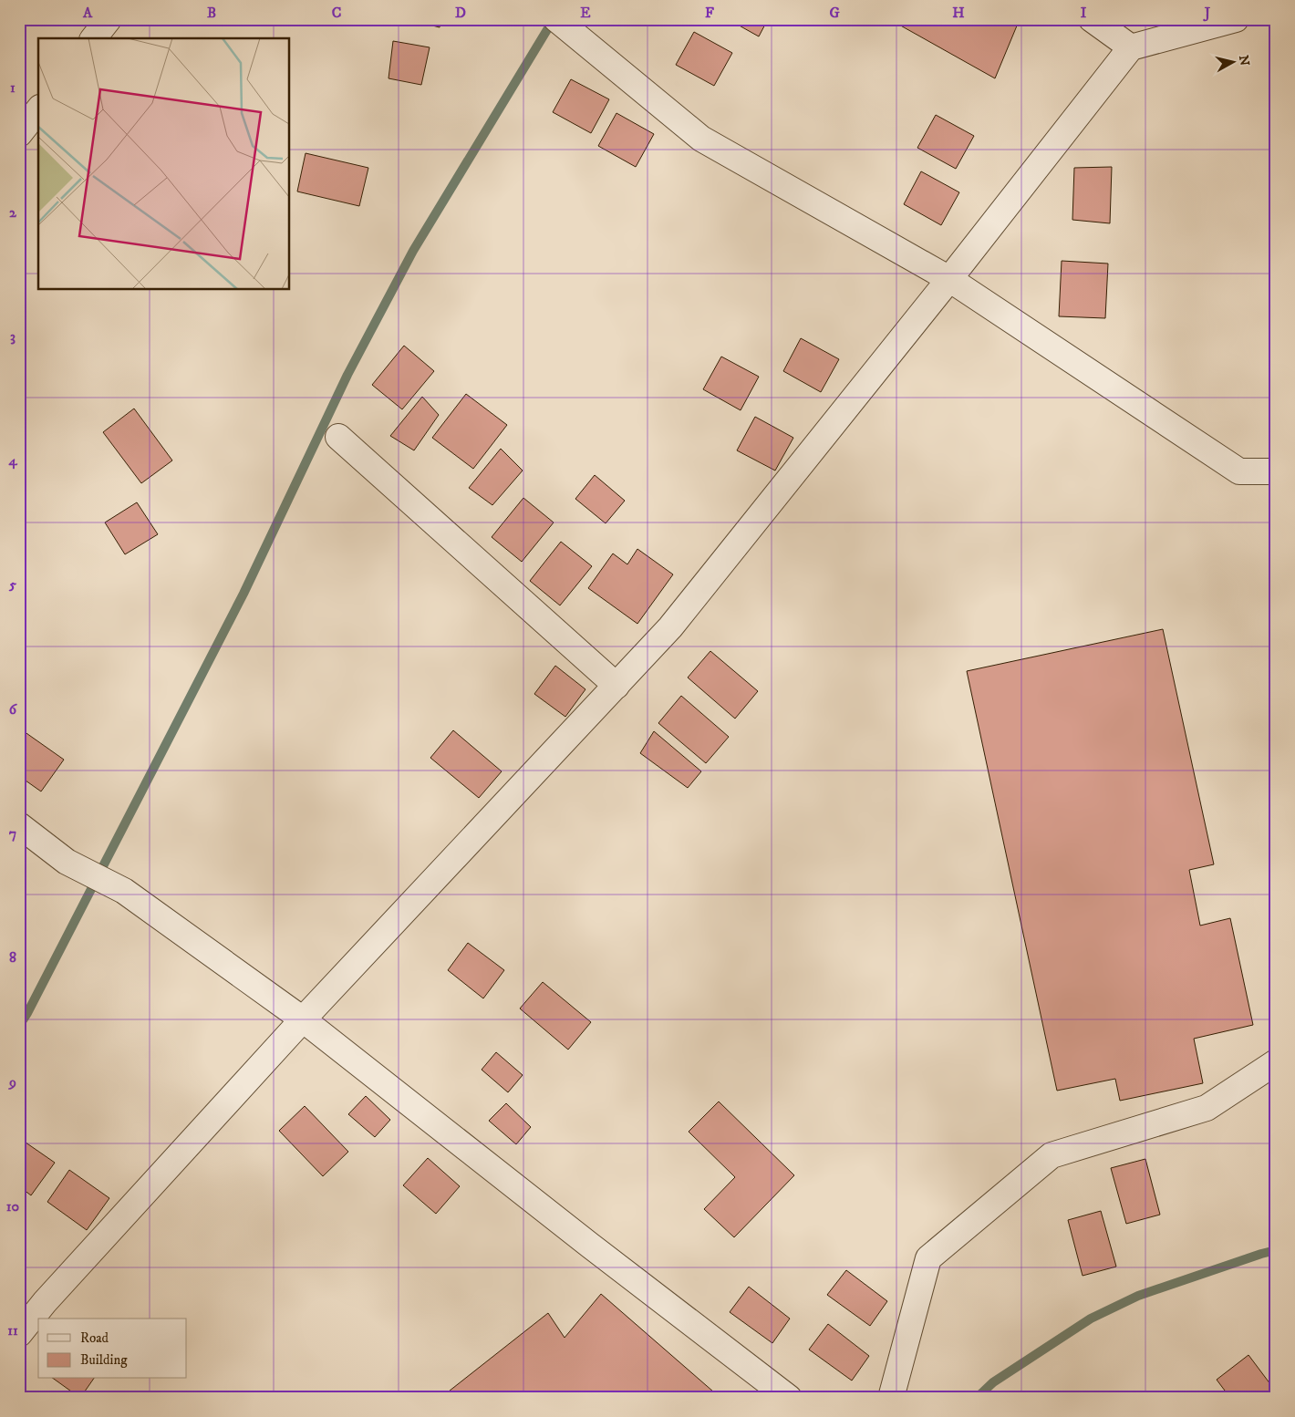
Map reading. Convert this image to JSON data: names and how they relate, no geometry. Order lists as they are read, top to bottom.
{
  "legend": ["Road", "Building"],
  "north": "right",
  "grid": {
    "columns": [
      "A",
      "B",
      "C",
      "D",
      "E",
      "F",
      "G",
      "H",
      "I",
      "J"
    ],
    "rows": [
      "1",
      "2",
      "3",
      "4",
      "5",
      "6",
      "7",
      "8",
      "9",
      "10",
      "11"
    ]
  }
}
